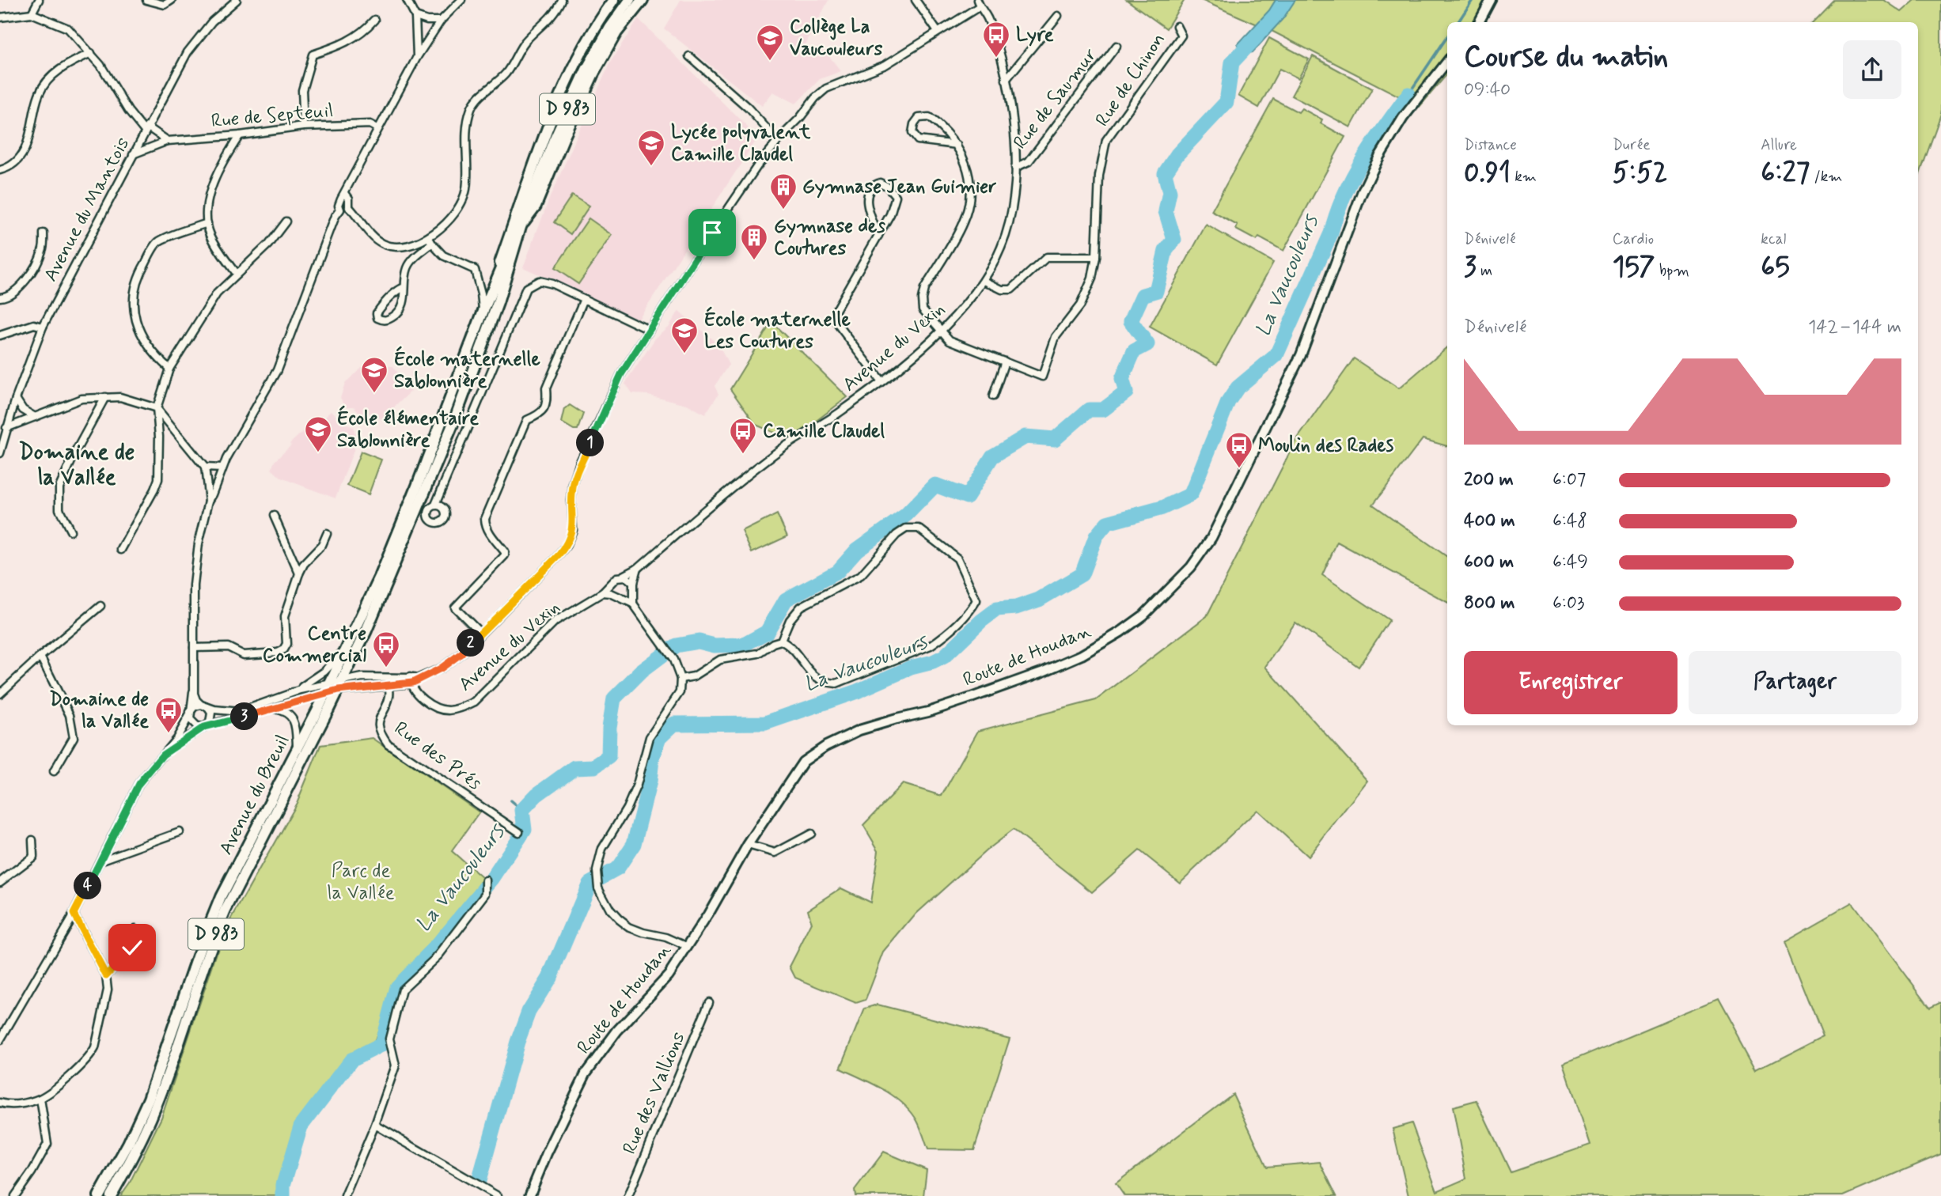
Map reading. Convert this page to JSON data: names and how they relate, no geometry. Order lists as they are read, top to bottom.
{
  "streets": {
    "main road": ["D 983", "Avenue du Breuil"],
    "street": [
      "Rue de Chinon",
      "Rue de Saumur",
      "Rue de Septeuil",
      "Avenue du Mantois",
      "Avenue du Vexin",
      "Route de Houdan",
      "Rue des Prés",
      "Rue des Vallions"
    ]
  },
  "crossings": [
    ["Rue de Saumur", "Avenue du Vexin"],
    ["D 983", "Avenue du Breuil"],
    ["Rue de Septeuil", "Avenue du Mantois"]
  ],
  "districts": ["Domaine de la Vallée"],
  "water": ["La Vaucouleurs"],
  "parks": ["Parc de la Vallée"],
  "places": {
    "bus stop": [
      "Lyre",
      "Camille Claudel",
      "Moulin des Rades",
      "Centre Commercial",
      "Domaine de la Vallée"
    ],
    "school or university": [
      "Collège La Vaucouleurs",
      "Lycée polyvalent Camille Claudel",
      "École maternelle Les Coutures",
      "École maternelle Sablonnière",
      "École élémentaire Sablonnière"
    ],
    "building": ["Gymnase Jean Guimier", "Gymnase des Coutures"]
  },
  "page": {
    "heading": ["Course du matin", "09:40"],
    "stats": [
      ["Distance", "0.91 km"],
      ["Durée", "5:52"],
      ["Allure", "6:27 /km"],
      ["Dénivelé", "3 m"],
      ["Cardio", "157 bpm"],
      ["kcal", "65"]
    ],
    "chart": ["Dénivelé", "142–144 m"],
    "pins": [
      "1",
      "2",
      "3",
      "4"
    ],
    "list": [
      {
        "name": "200 m",
        "note": "6:07"
      },
      {
        "name": "400 m",
        "note": "6:48"
      },
      {
        "name": "600 m",
        "note": "6:49"
      },
      {
        "name": "800 m",
        "note": "6:03"
      }
    ],
    "buttons": ["Enregistrer", "Partager"]
  }
}
